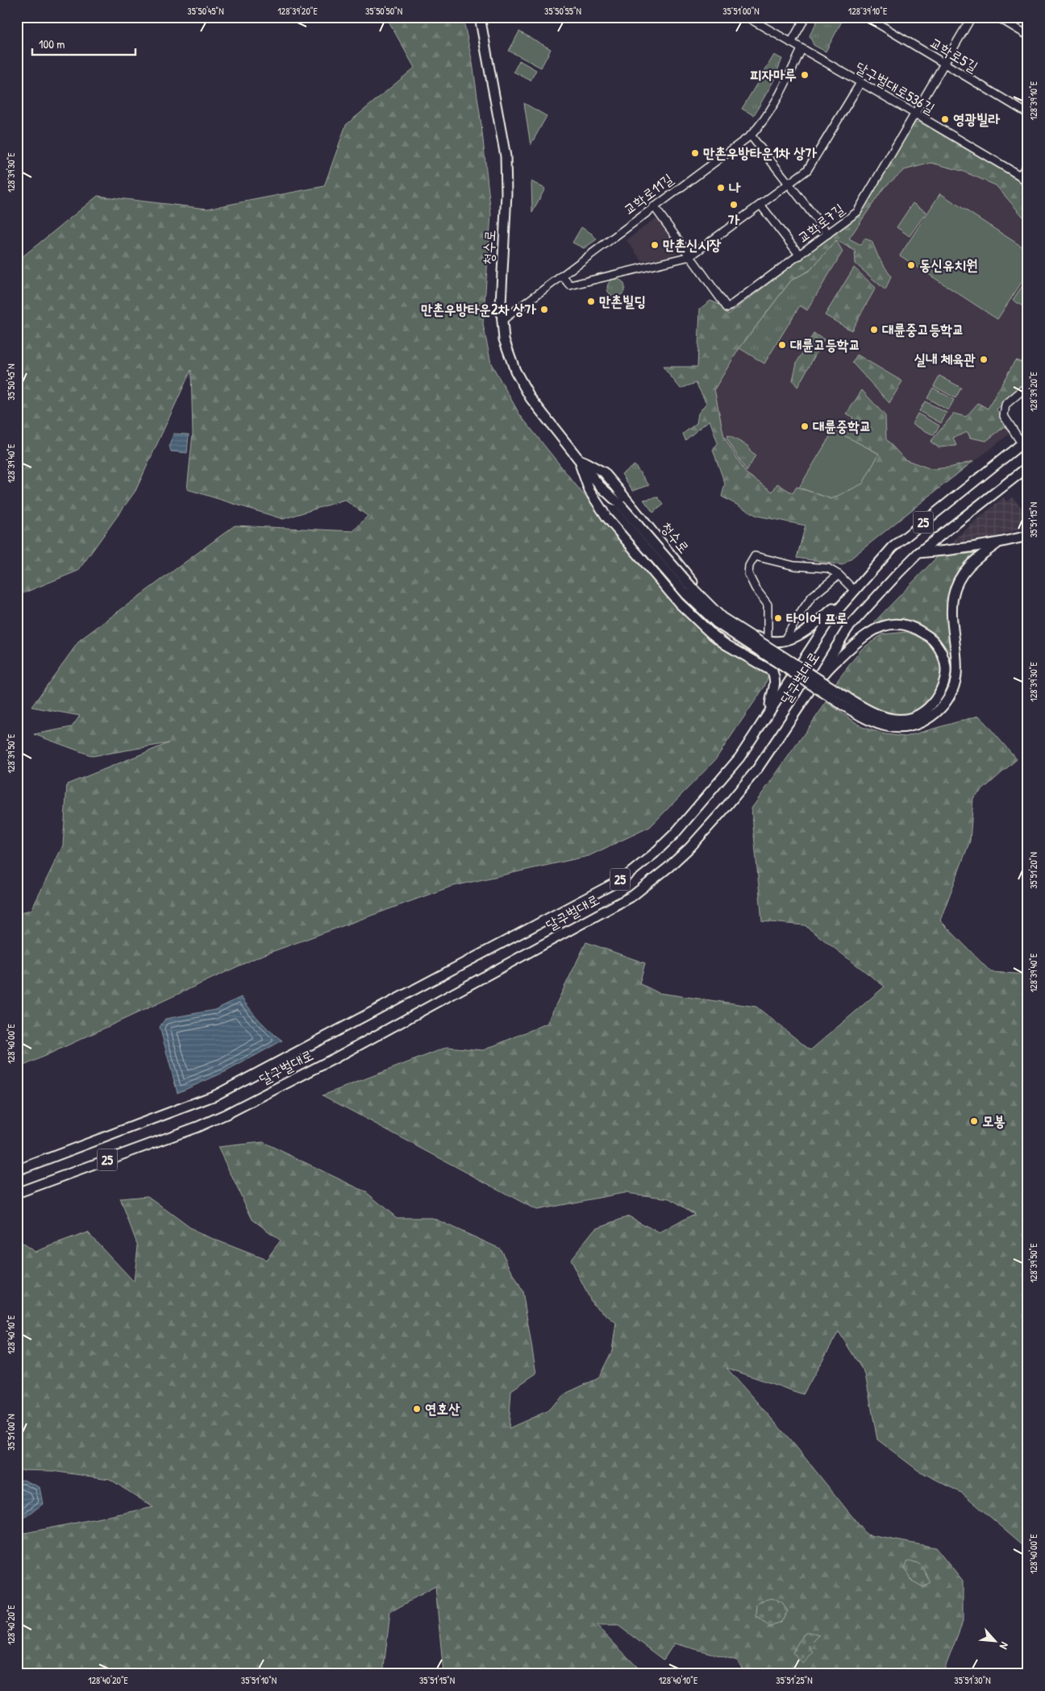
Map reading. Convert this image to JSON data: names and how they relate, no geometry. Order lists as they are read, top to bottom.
{
  "streets": {
    "main road": ["청수로", "25", "달구벌대로"],
    "street": [
      "교학로5길",
      "달구벌대로536길",
      "교학로11길",
      "교학로7길"
    ]
  },
  "crossings": [
    ["교학로5길", "교학로7길"],
    ["달구벌대로536길", "교학로11길"],
    ["달구벌대로536길", "교학로7길"],
    ["교학로11길", "교학로7길"],
    ["교학로11길", "청수로"]
  ],
  "places": [
    "피자마루",
    "영광빌라",
    "만촌우방타운1차 상가",
    "나",
    "가",
    "만촌신시장",
    "동신유치원",
    "만촌빌딩",
    "만촌우방타운2차 상가",
    "대륜중고등학교",
    "대륜고등학교",
    "실내 체육관",
    "대륜중학교",
    "타이어 프로",
    "모봉",
    "연호산"
  ],
  "scale_bar": "100 m",
  "north": "bottom right",
  "coordinates": [
    "35°50'45\"N",
    "128°39'20\"E",
    "35°50'50\"N",
    "35°50'55\"N",
    "35°51'00\"N",
    "128°39'10\"E",
    "128°39'30\"E",
    "128°39'40\"E",
    "35°51'15\"N",
    "128°39'50\"E",
    "35°51'20\"N",
    "128°40'00\"E",
    "128°40'10\"E",
    "128°40'20\"E",
    "35°51'10\"N",
    "35°51'25\"N",
    "35°51'30\"N"
  ]
}
